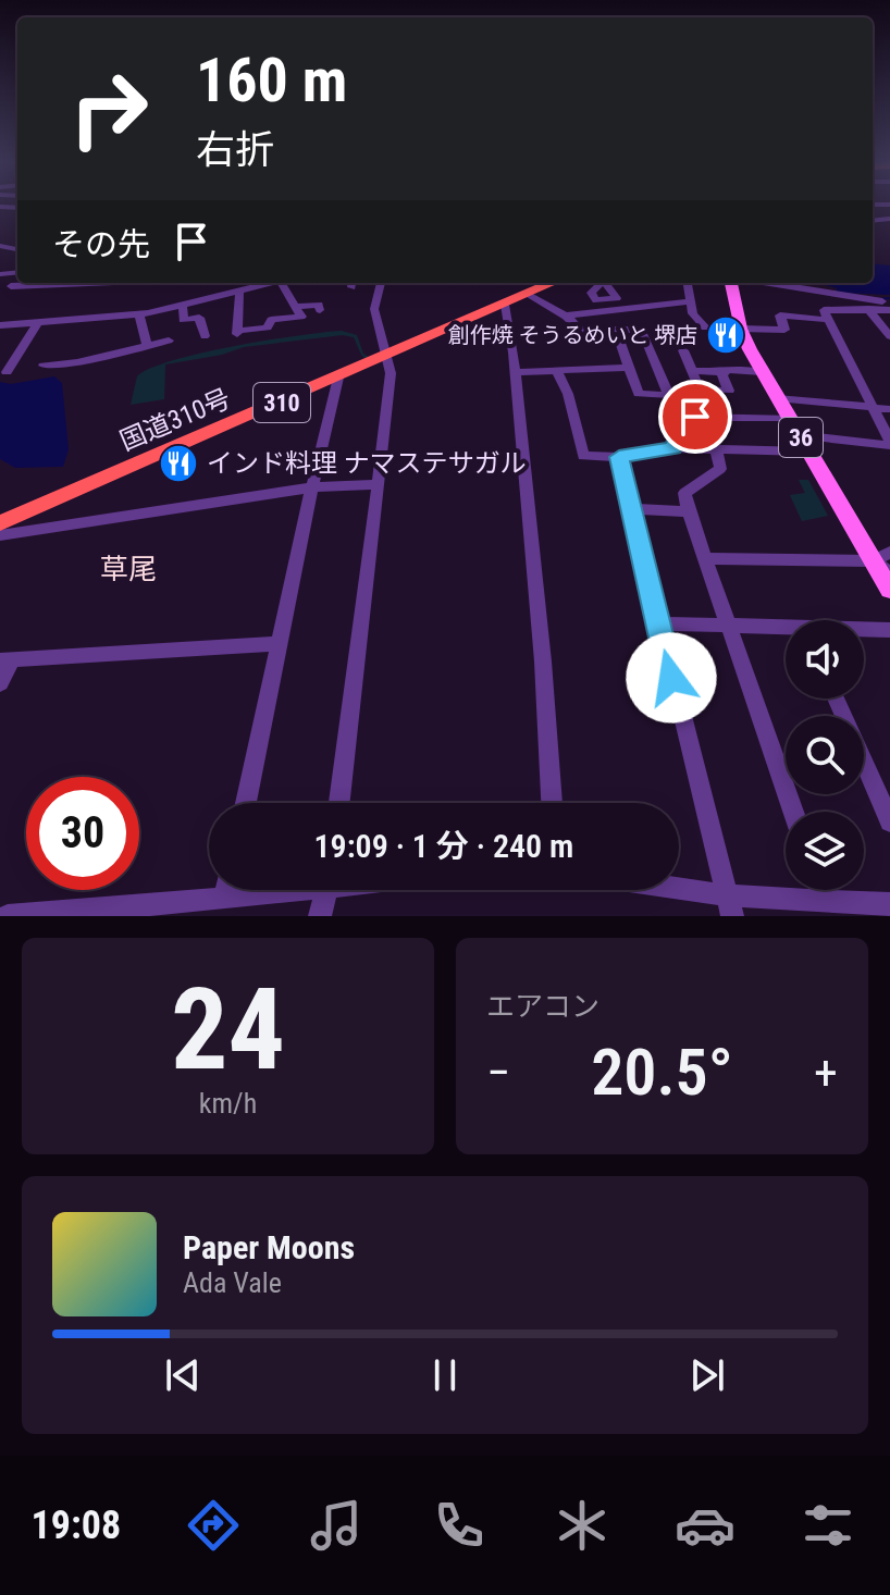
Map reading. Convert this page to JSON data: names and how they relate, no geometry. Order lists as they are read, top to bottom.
{
  "streets": {
    "highway": ["310", "国道310号"],
    "main road": ["36"]
  },
  "districts": ["草尾"],
  "places": {
    "restaurant": ["創作焼 そうるめいと 堺店", "インド料理 ナマステサガル"]
  },
  "page": {
    "turn": ["160 m", "右折"],
    "then": "その先",
    "limit": "30",
    "trip": "19:09 · 1 分 · 240 m",
    "tile": [
      ["24", "km/h"],
      "エアコン"
    ],
    "heat": ["−", "20.5°", "+"],
    "song": ["Paper Moons", "Ada Vale"],
    "tabs": "19:08"
  }
}
